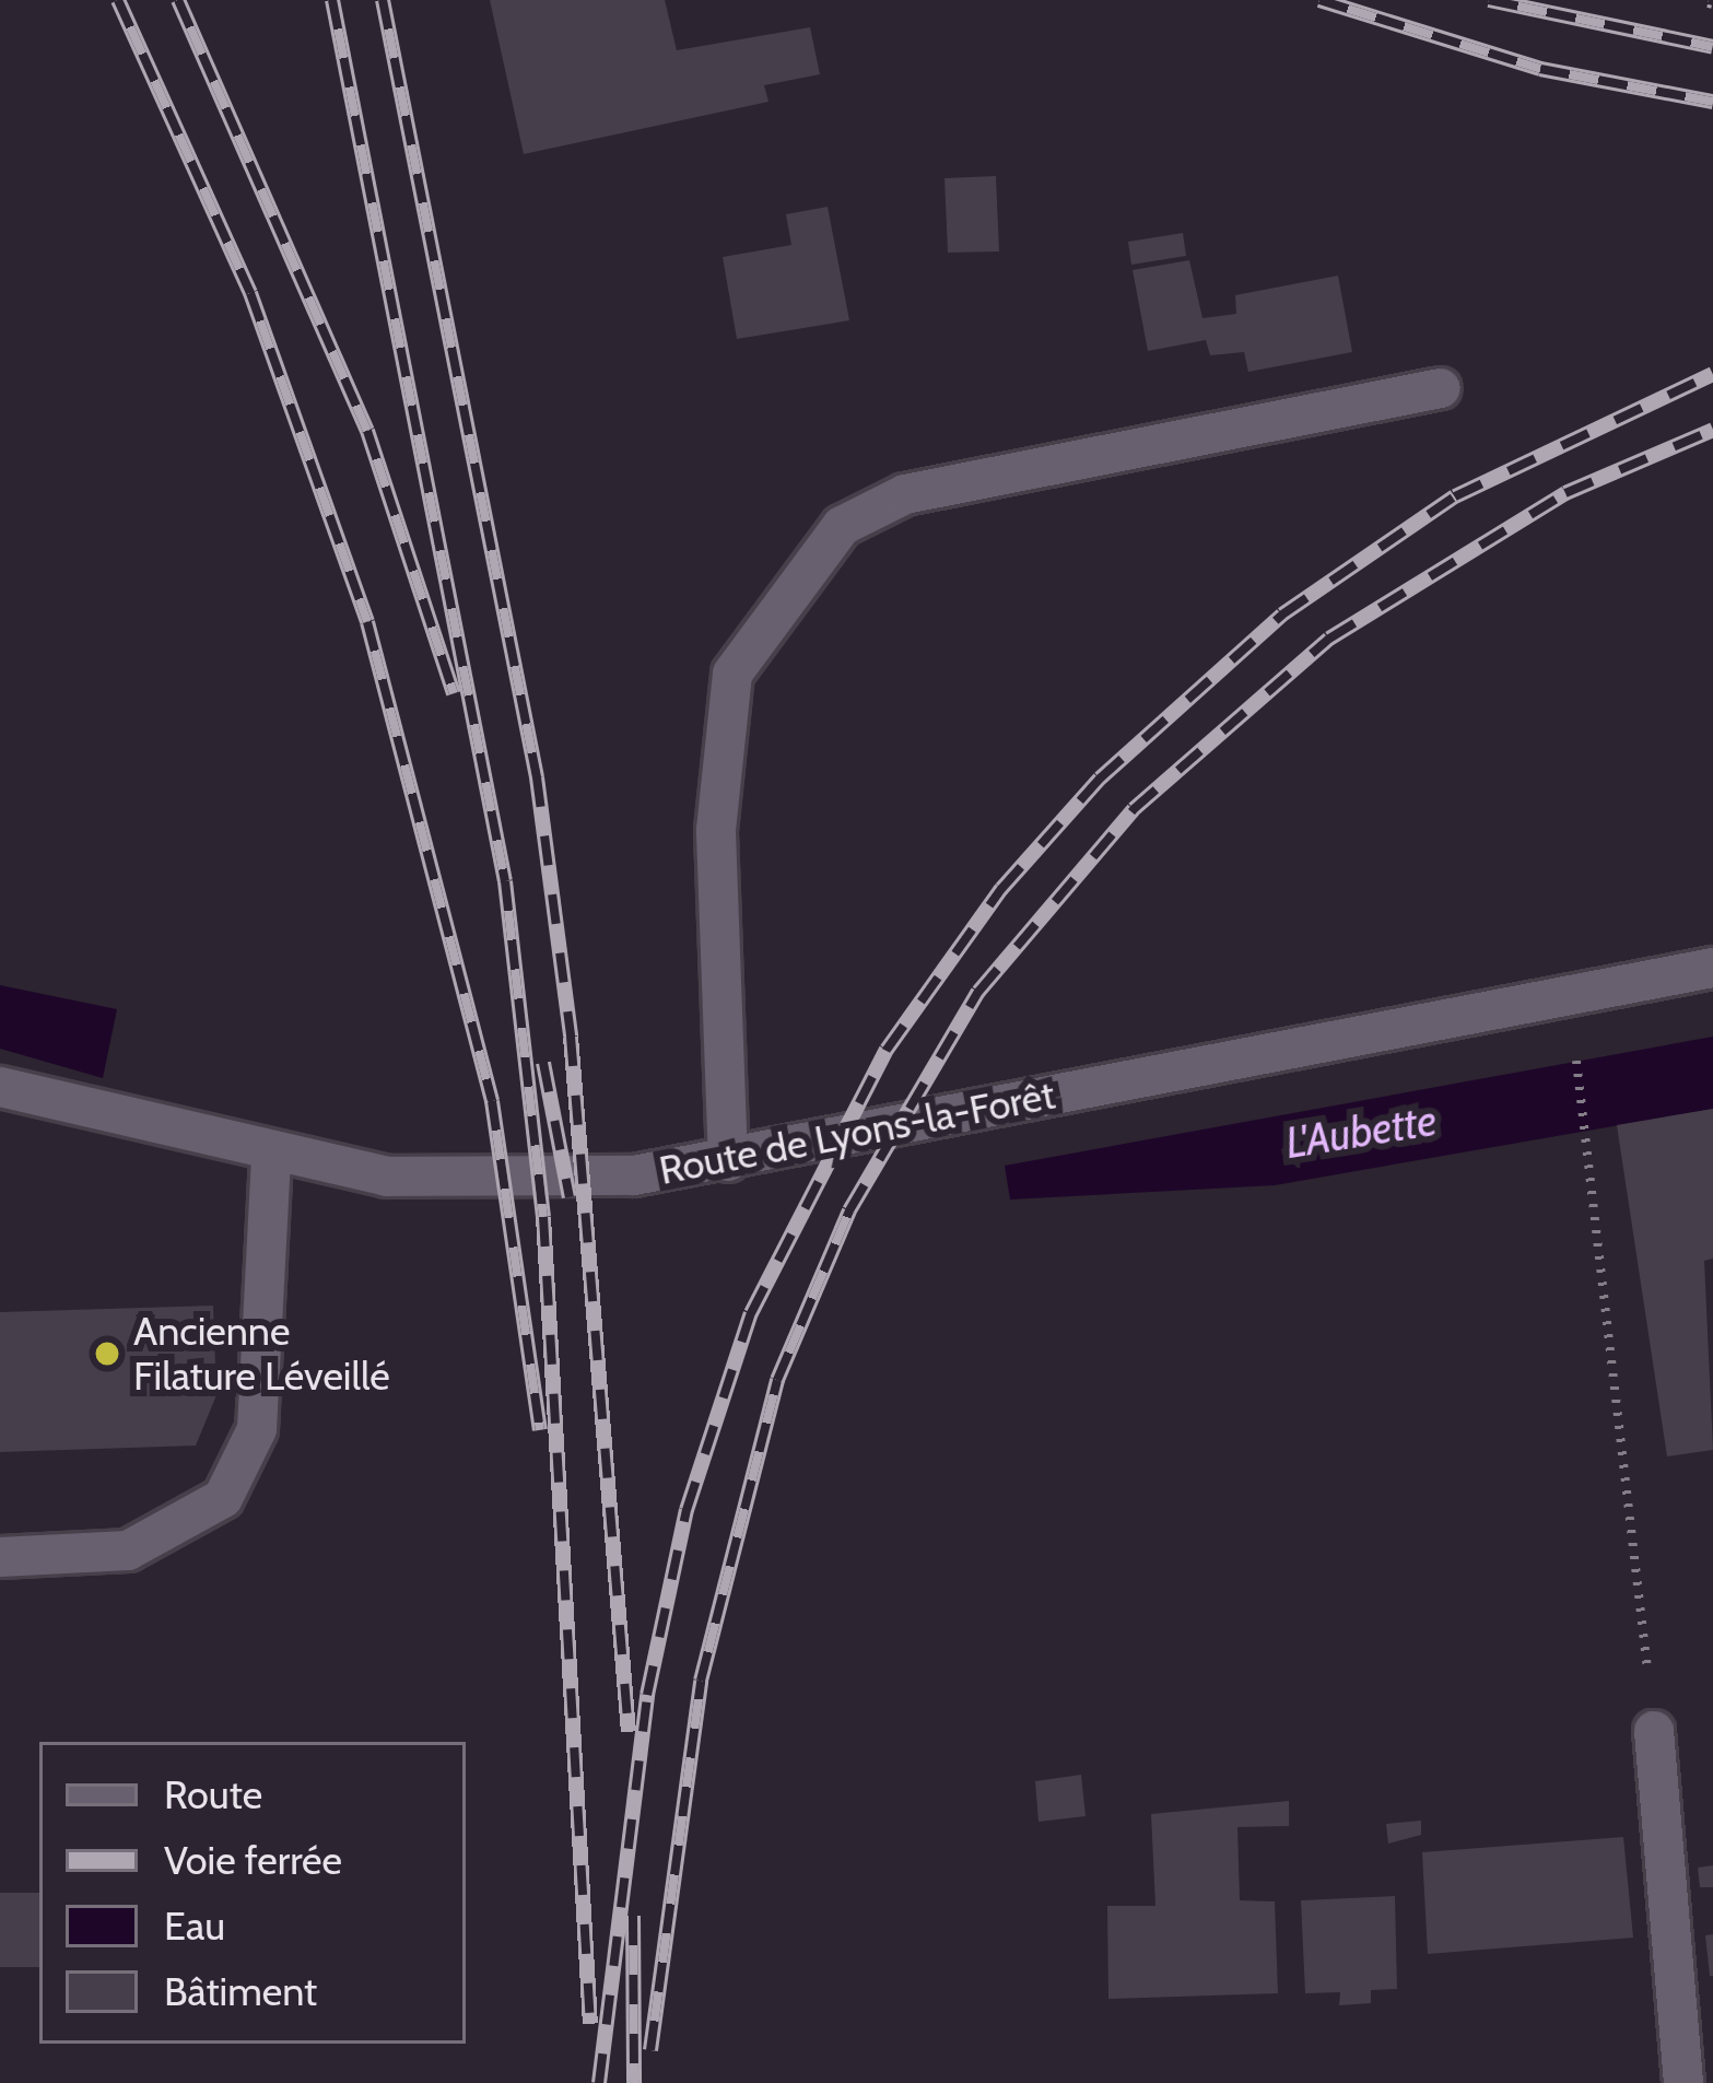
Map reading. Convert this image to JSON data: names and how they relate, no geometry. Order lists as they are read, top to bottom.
{
  "streets": {
    "street": ["Route de Lyons-la-Forêt"]
  },
  "water": ["L'Aubette"],
  "places": ["Ancienne Filature Léveillé"],
  "legend": [
    "Route",
    "Voie ferrée",
    "Eau",
    "Bâtiment"
  ]
}
